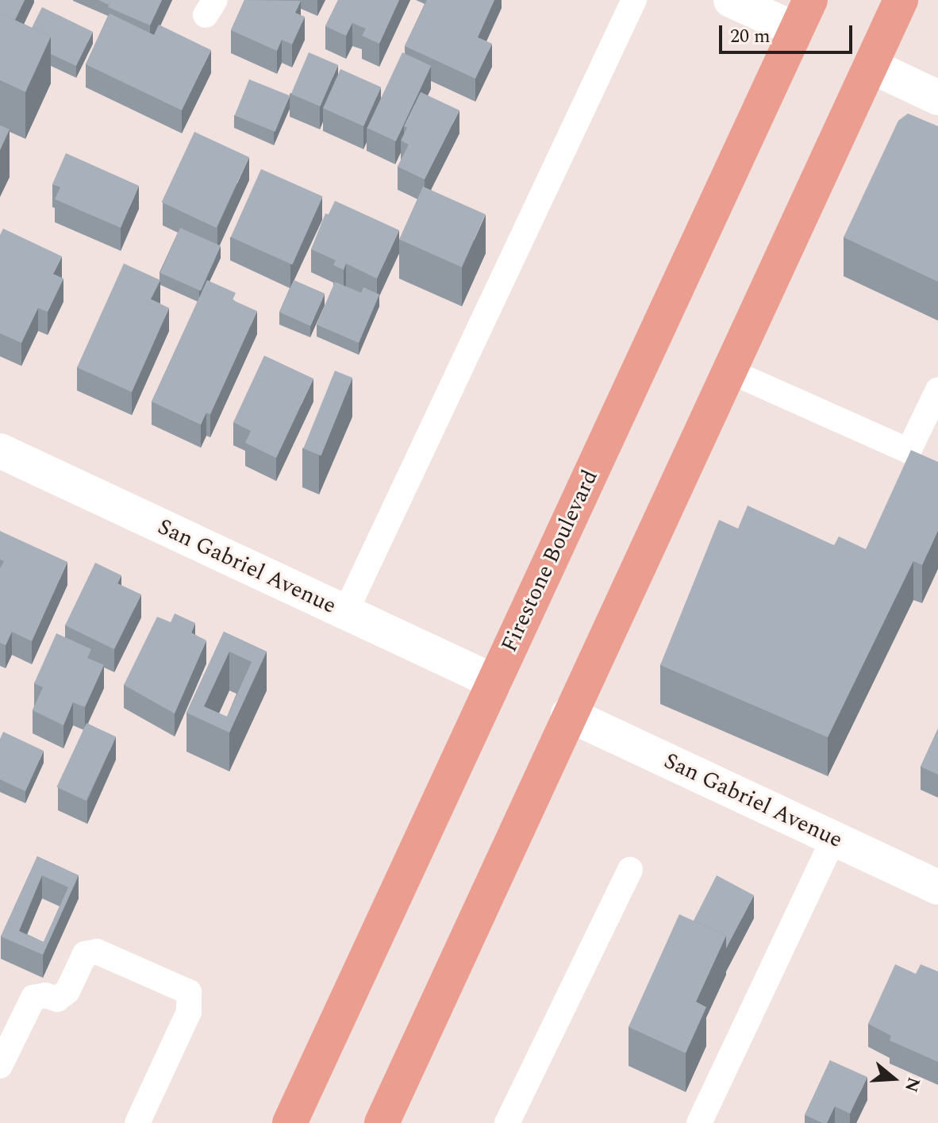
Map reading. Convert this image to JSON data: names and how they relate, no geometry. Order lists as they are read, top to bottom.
{
  "streets": {
    "main road": ["Firestone Boulevard"],
    "street": ["San Gabriel Avenue"]
  },
  "crossings": [
    ["Firestone Boulevard", "San Gabriel Avenue"]
  ],
  "scale_bar": "20 m",
  "north": "right"
}
